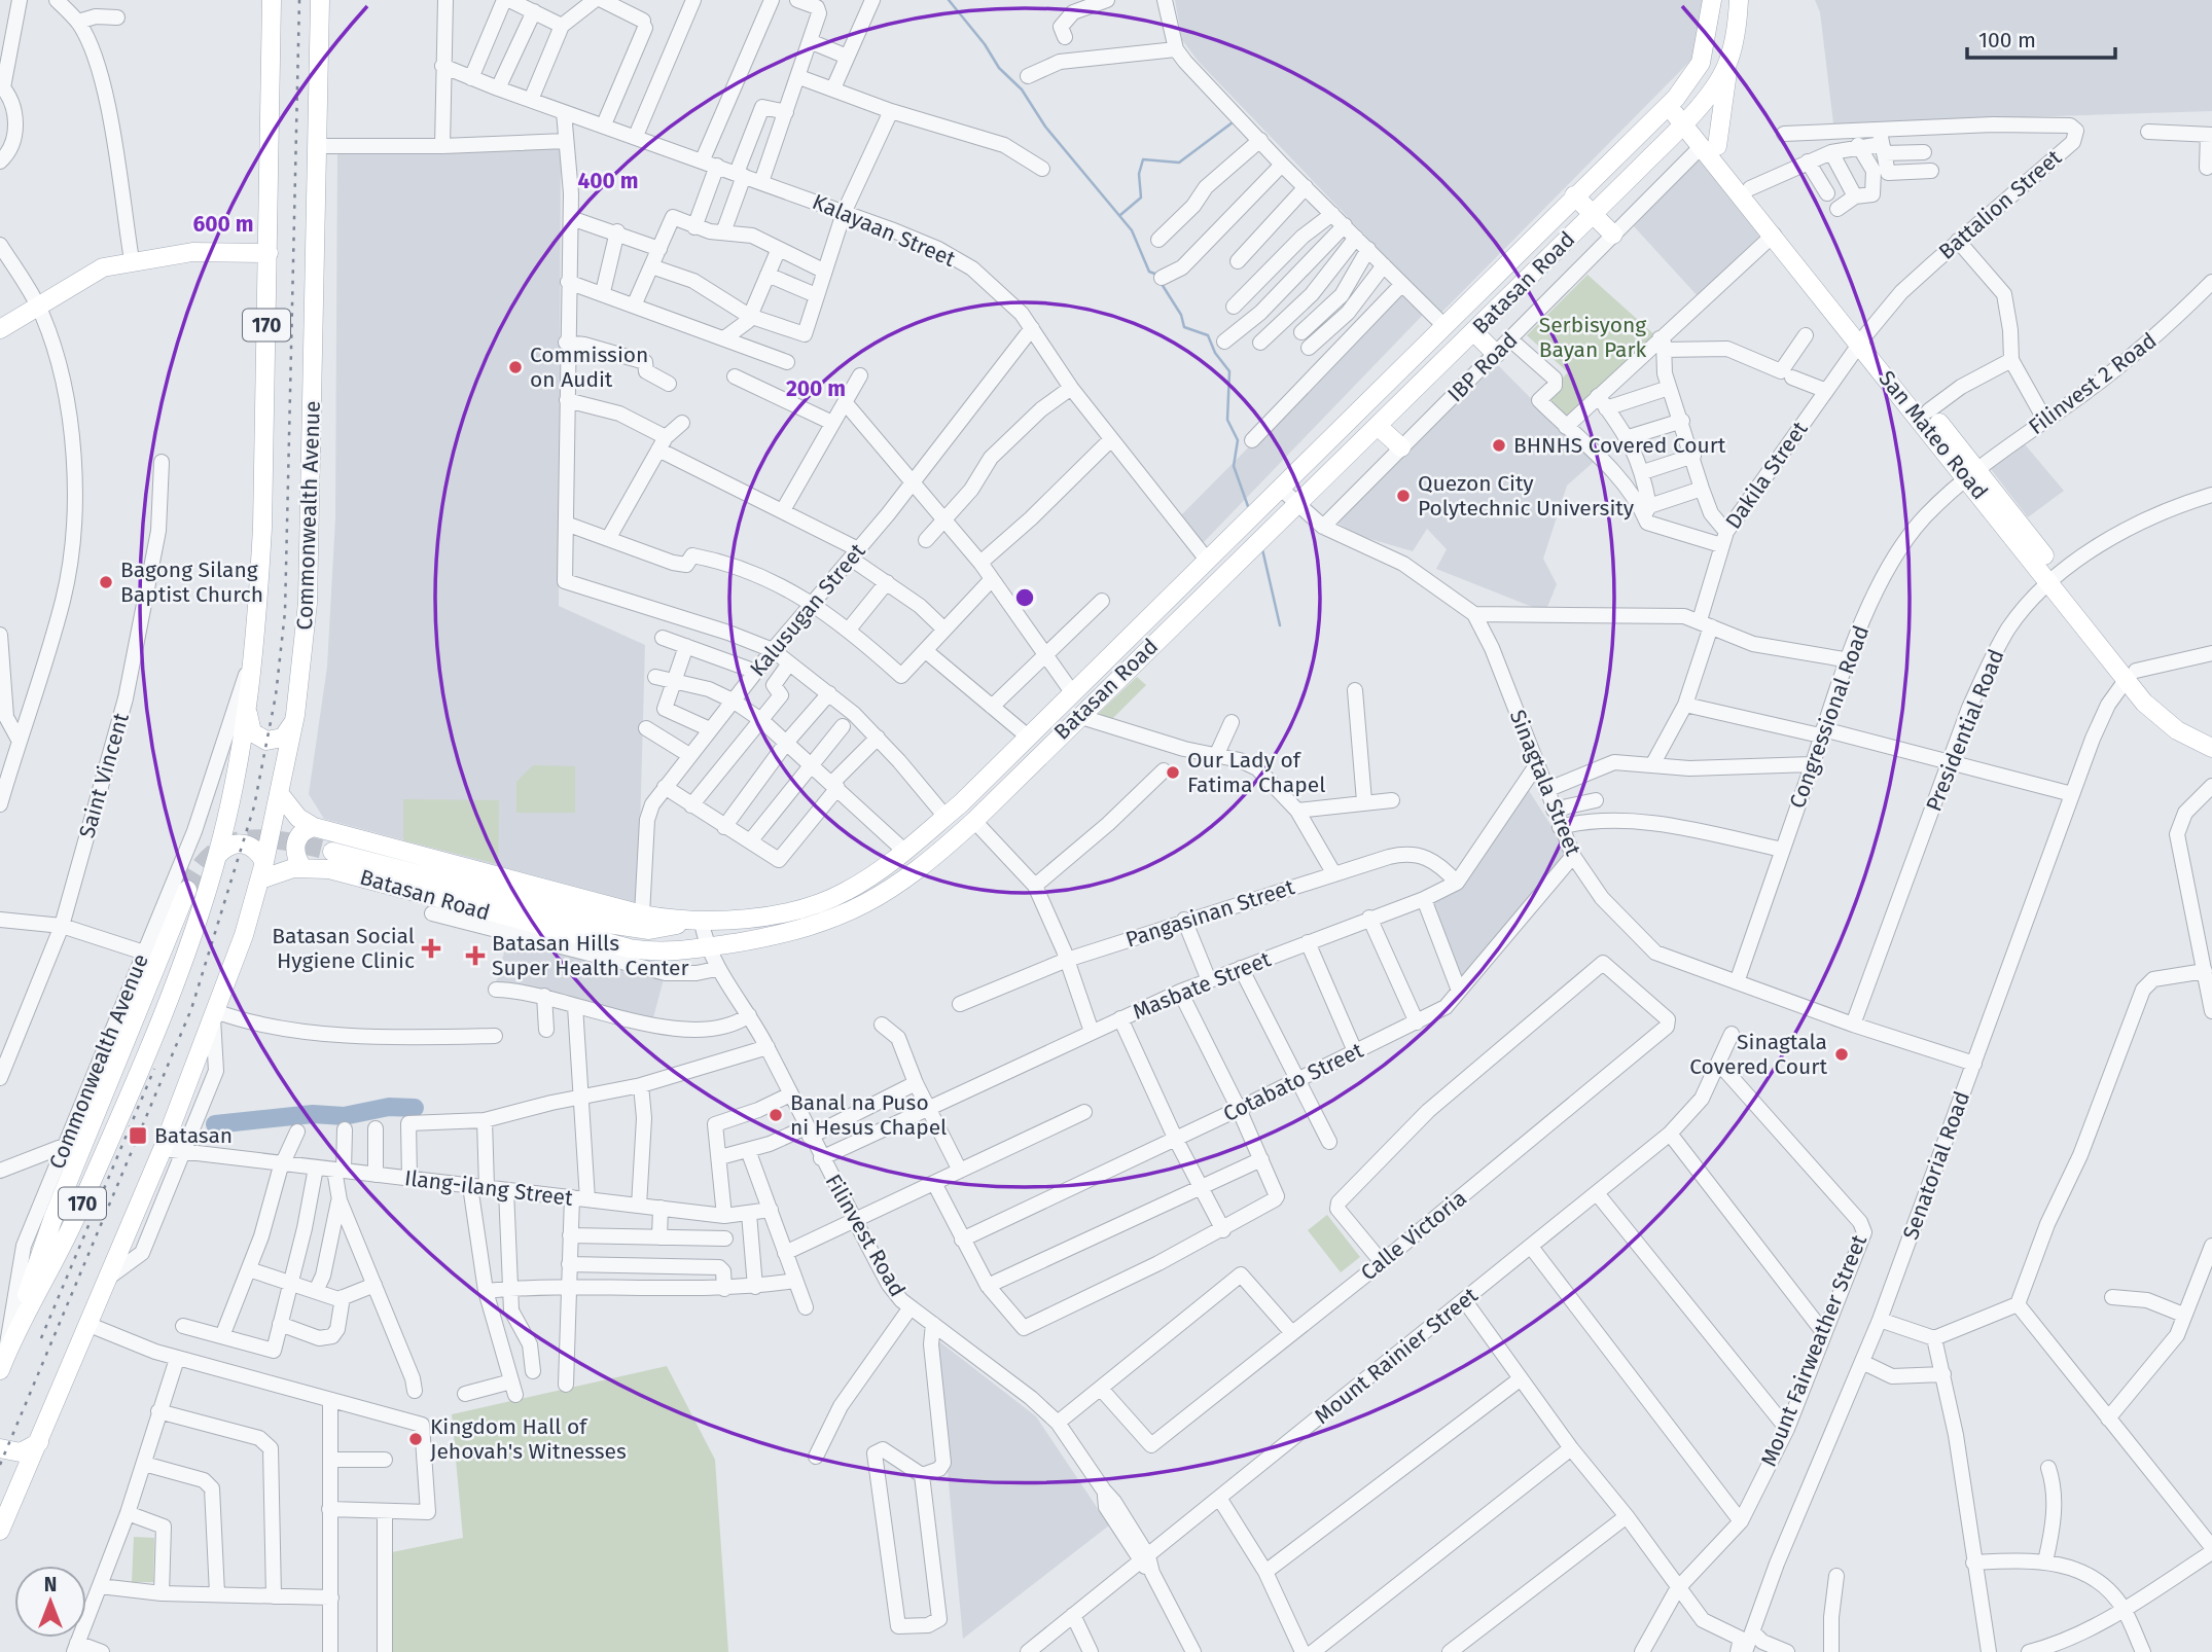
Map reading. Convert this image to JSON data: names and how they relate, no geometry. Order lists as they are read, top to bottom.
{
  "streets": {
    "main road": [
      "Batasan Road",
      "170",
      "San Mateo Road",
      "Commonwealth Avenue"
    ],
    "street": [
      "Battalion Street",
      "Kalayaan Street",
      "IBP Road",
      "Filinvest 2 Road",
      "Dakila Street",
      "Kalusugan Street",
      "Congressional Road",
      "Presidential Road",
      "Saint Vincent",
      "Sinagtala Street",
      "Pangasinan Street",
      "Masbate Street",
      "Cotabato Street",
      "Senatorial Road",
      "Ilang-ilang Street",
      "Filinvest Road",
      "Calle Victoria",
      "Mount Fairweather Street",
      "Mount Rainier Street"
    ]
  },
  "crossings": [
    ["Battalion Street", "San Mateo Road"],
    ["Battalion Street", "Dakila Street"],
    ["Kalayaan Street", "Batasan Road"],
    ["Kalayaan Street", "Kalusugan Street"],
    ["Batasan Road", "San Mateo Road"],
    ["Batasan Road", "Commonwealth Avenue"],
    ["Batasan Road", "Kalusugan Street"],
    ["Batasan Road", "Sinagtala Street"],
    ["Batasan Road", "Filinvest Road"],
    ["IBP Road", "San Mateo Road"],
    ["IBP Road", "Sinagtala Street"],
    ["Filinvest 2 Road", "San Mateo Road"],
    ["Filinvest 2 Road", "Congressional Road"],
    ["San Mateo Road", "Dakila Street"],
    ["San Mateo Road", "Congressional Road"],
    ["San Mateo Road", "Presidential Road"],
    ["San Mateo Road", "Senatorial Road"],
    ["Commonwealth Avenue", "Ilang-ilang Street"],
    ["Congressional Road", "Sinagtala Street"],
    ["Presidential Road", "Sinagtala Street"],
    ["Sinagtala Street", "Masbate Street"],
    ["Sinagtala Street", "Cotabato Street"],
    ["Sinagtala Street", "Senatorial Road"],
    ["Pangasinan Street", "Masbate Street"],
    ["Masbate Street", "Filinvest Road"],
    ["Filinvest Road", "Mount Rainier Street"],
    ["Mount Fairweather Street", "Mount Rainier Street"]
  ],
  "parks": ["Serbisyong Bayan Park"],
  "places": {
    "other": [
      "Commission on Audit",
      "BHNHS Covered Court",
      "Quezon City Polytechnic University",
      "Bagong Silang Baptist Church",
      "Our Lady of Fatima Chapel",
      "Sinagtala Covered Court",
      "Banal na Puso ni Hesus Chapel",
      "Kingdom Hall of Jehovah's Witnesses"
    ],
    "health": ["Batasan Social Hygiene Clinic", "Batasan Hills Super Health Center"],
    "transit": ["Batasan"]
  },
  "scale_bar": "100 m",
  "north": "top",
  "rings": ["400 m", "600 m", "200 m"]
}
